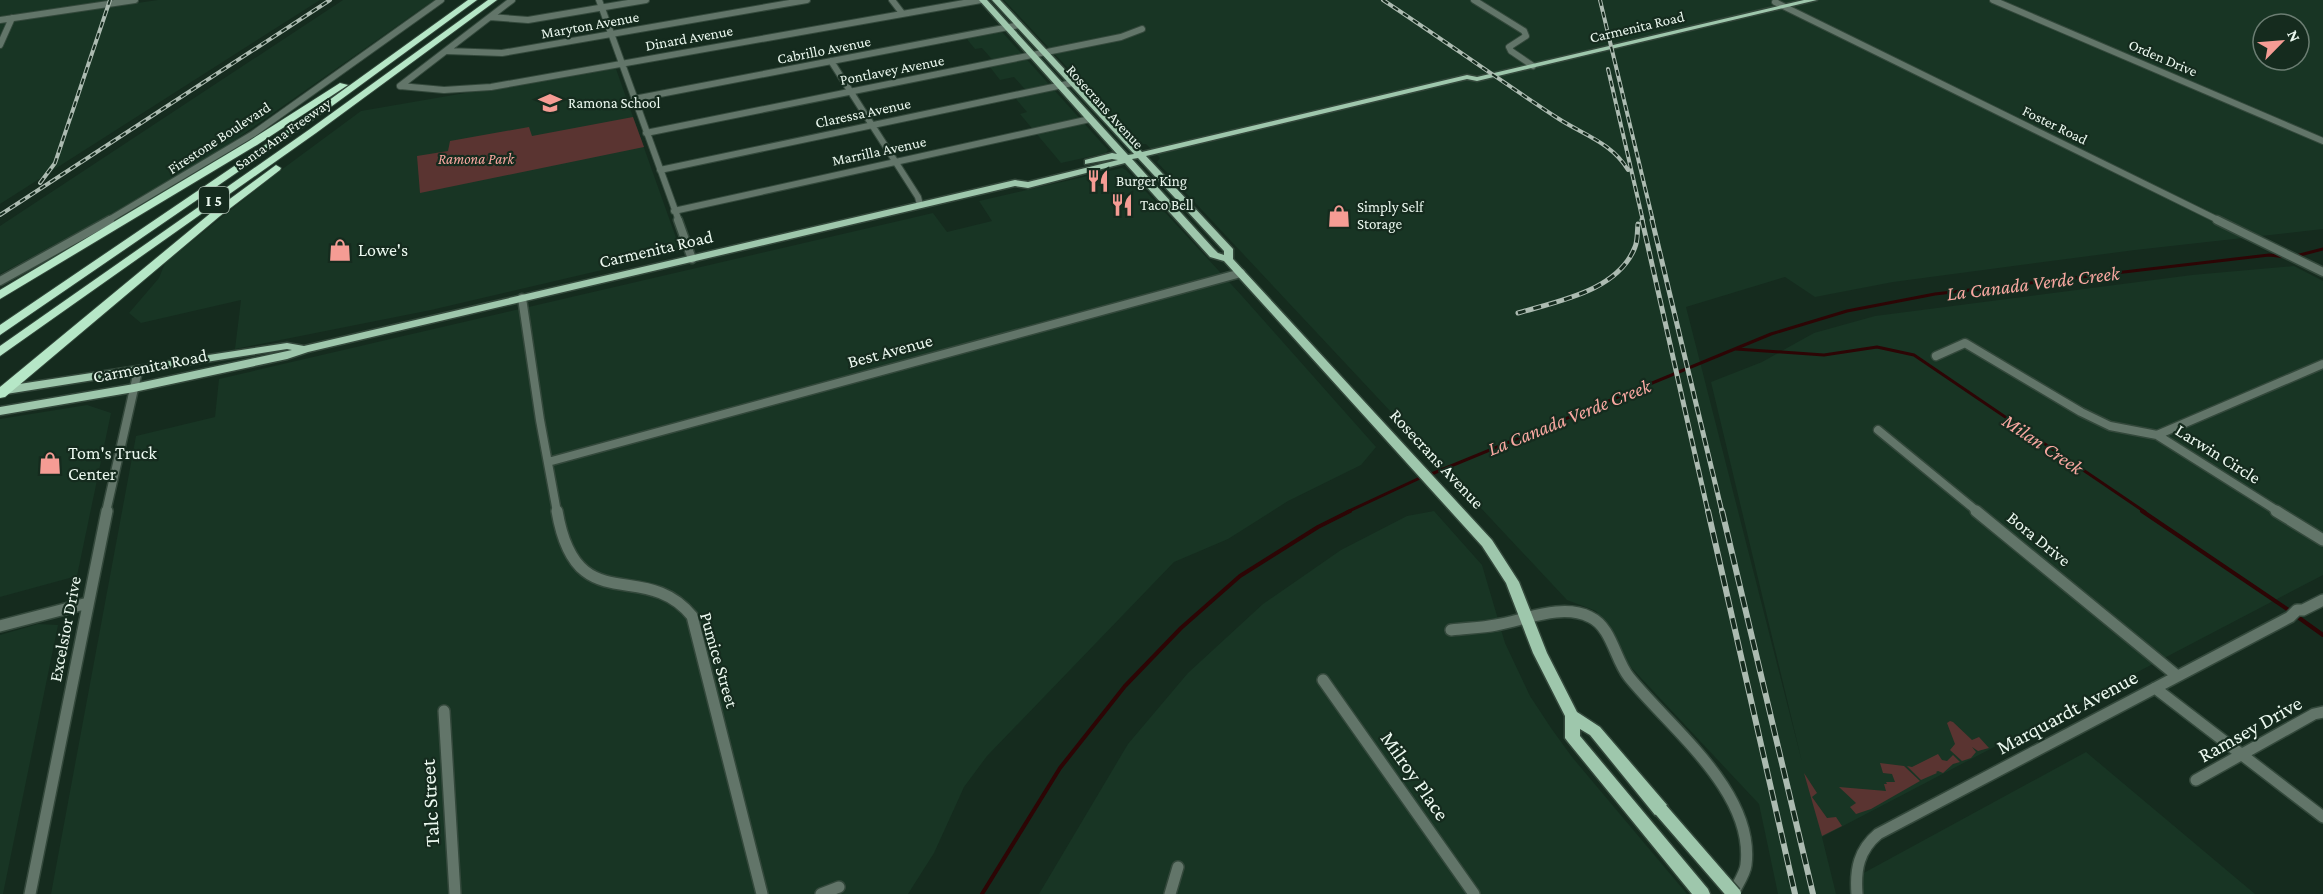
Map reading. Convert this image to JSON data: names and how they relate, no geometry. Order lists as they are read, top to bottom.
{
  "streets": {
    "highway": ["Santa Ana Freeway", "I 5"],
    "main road": ["Carmenita Road", "Rosecrans Avenue"],
    "street": [
      "Maryton Avenue",
      "Dinard Avenue",
      "Cabrillo Avenue",
      "Orden Drive",
      "Pontlavey Avenue",
      "Claressa Avenue",
      "Foster Road",
      "Firestone Boulevard",
      "Marrilla Avenue",
      "Best Avenue",
      "Larwin Circle",
      "Bora Drive",
      "Excelsior Drive",
      "Pumice Street",
      "Marquardt Avenue",
      "Ramsey Drive",
      "Milroy Place",
      "Talc Street"
    ]
  },
  "crossings": [
    ["Maryton Avenue", "Dinard Avenue"],
    ["Carmenita Road", "Rosecrans Avenue"],
    ["Carmenita Road", "Foster Road"],
    ["Carmenita Road", "Excelsior Drive"],
    ["Carmenita Road", "Pumice Street"],
    ["Dinard Avenue", "Rosecrans Avenue"],
    ["Cabrillo Avenue", "Rosecrans Avenue"],
    ["Pontlavey Avenue", "Rosecrans Avenue"],
    ["Rosecrans Avenue", "Claressa Avenue"],
    ["Rosecrans Avenue", "Marrilla Avenue"],
    ["Rosecrans Avenue", "Best Avenue"],
    ["Best Avenue", "Pumice Street"],
    ["Bora Drive", "Marquardt Avenue"]
  ],
  "water": ["La Canada Verde Creek", "Milan Creek"],
  "parks": ["Ramona Park"],
  "places": {
    "school or university": ["Ramona School"],
    "restaurant": ["Burger King", "Taco Bell"],
    "shop": ["Simply Self Storage", "Lowe's", "Tom's Truck Center"]
  },
  "north": "top right"
}
